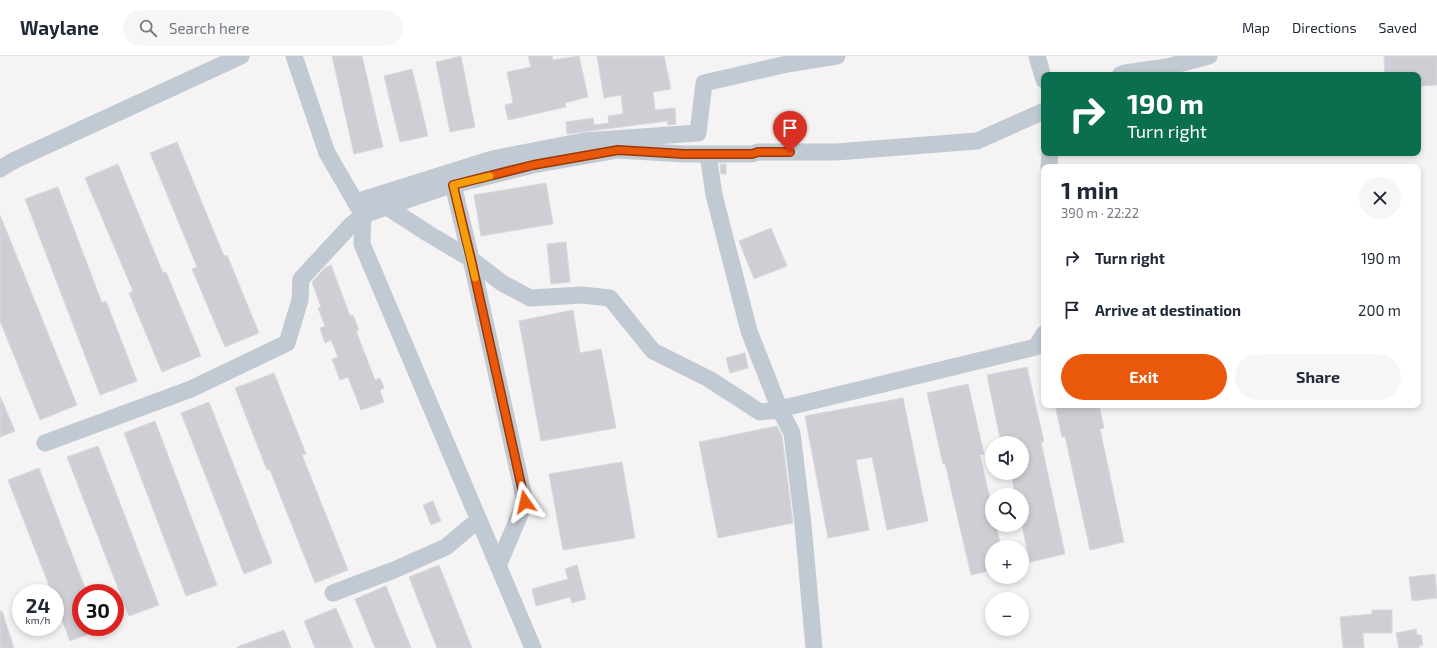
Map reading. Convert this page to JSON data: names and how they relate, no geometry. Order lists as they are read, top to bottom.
{
  "page": {
    "header": "Waylane",
    "search": "Search here",
    "nav": ["Map", "Directions", "Saved"],
    "turn": ["190 m", "Turn right"],
    "heading": ["1 min", "390 m · 22:22"],
    "list": [
      {
        "name": "Turn right",
        "value": "190 m"
      },
      {
        "name": "Arrive at destination",
        "value": "200 m"
      }
    ],
    "buttons": ["Exit", "Share"],
    "map_buttons": ["+", "−"],
    "speed": "24 km/h",
    "limit": "30"
  }
}
